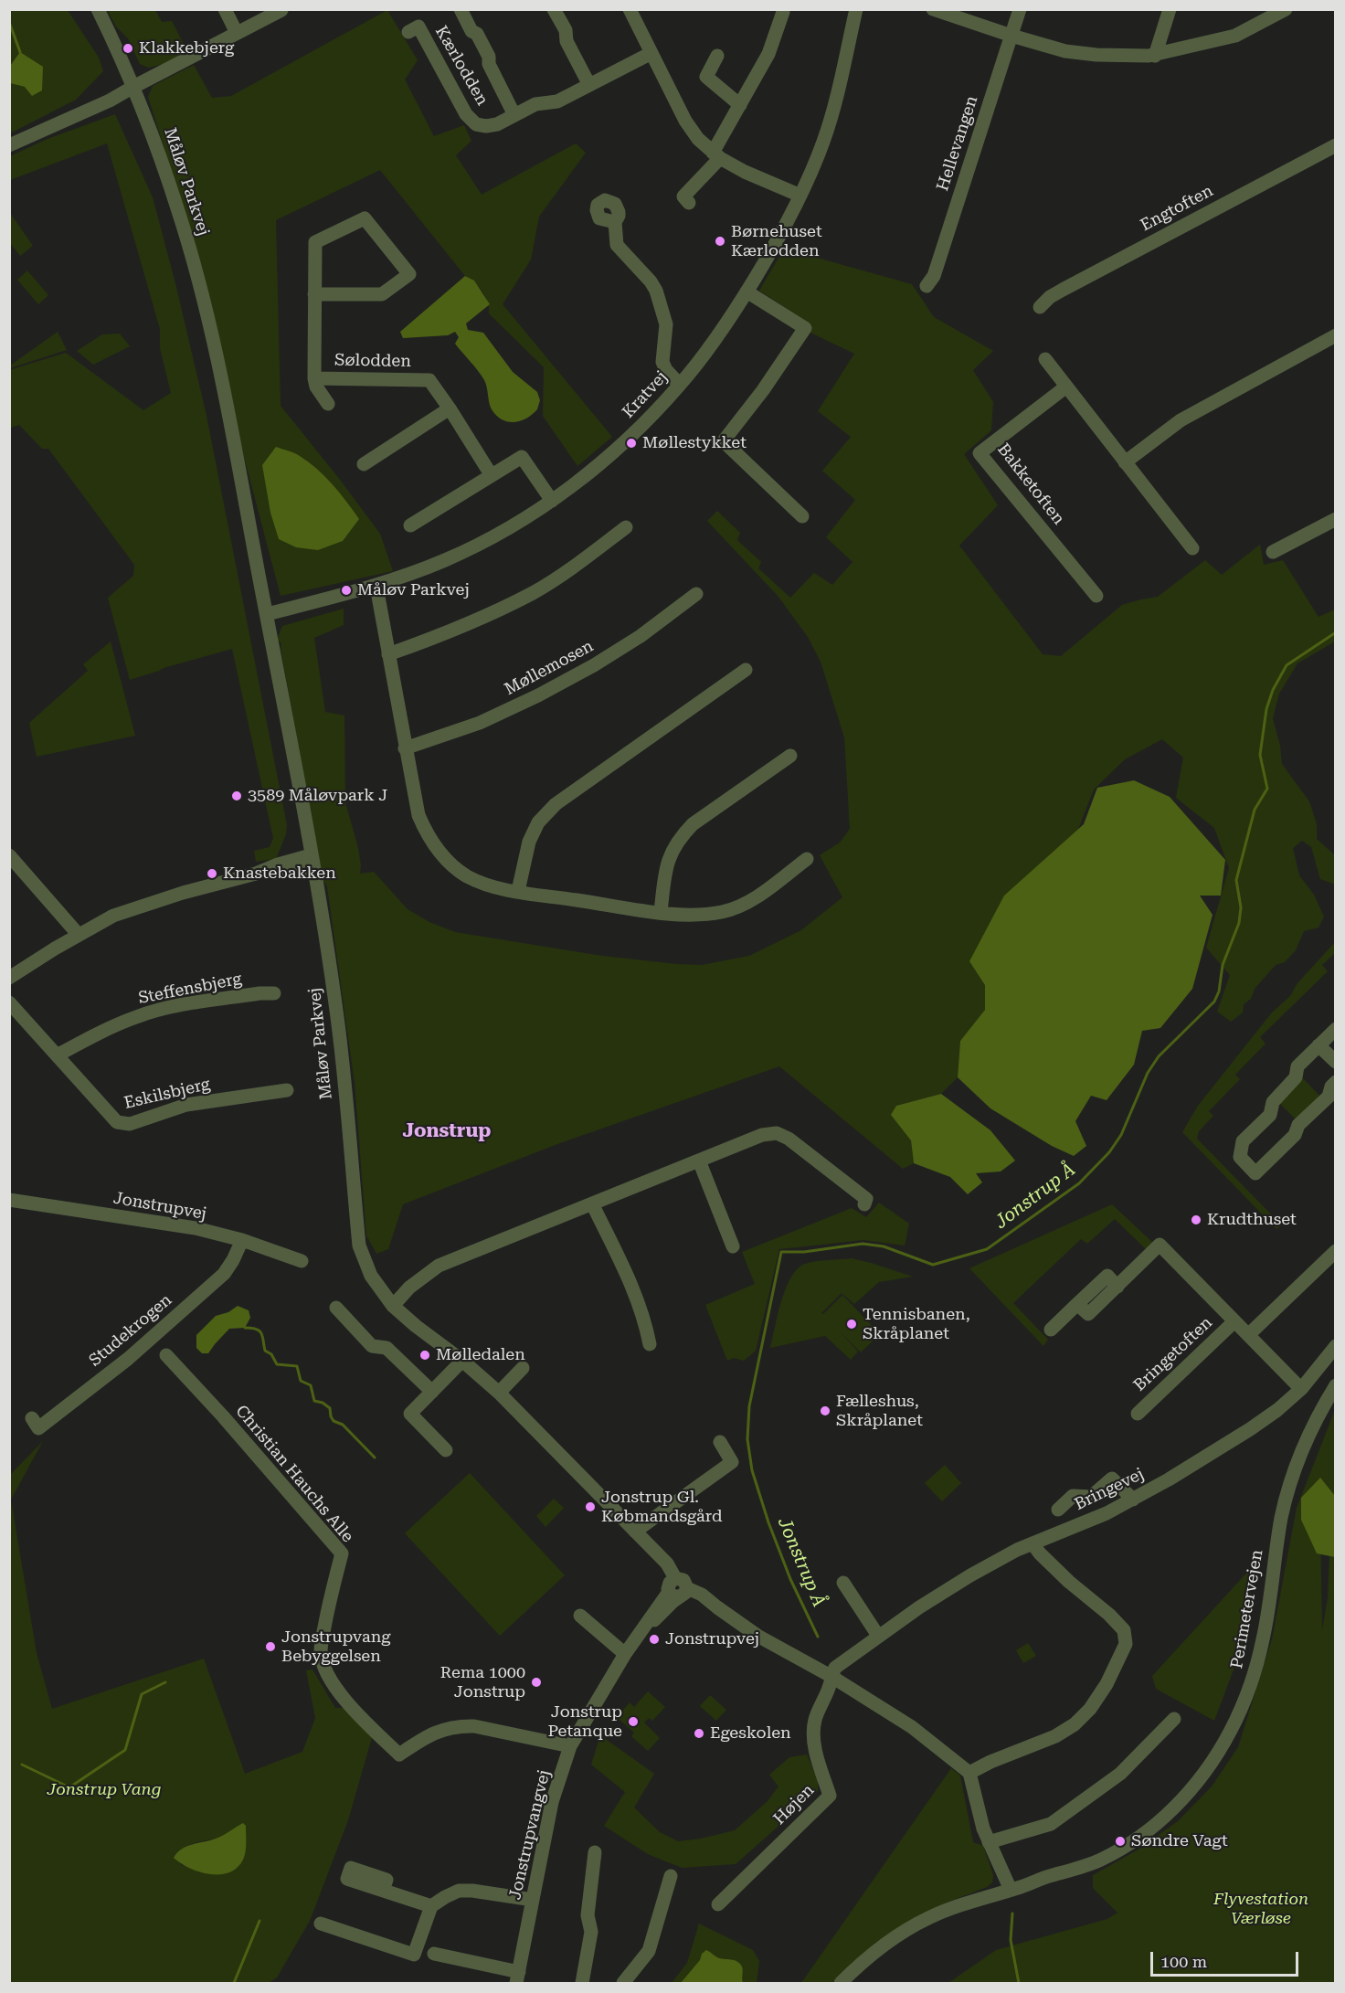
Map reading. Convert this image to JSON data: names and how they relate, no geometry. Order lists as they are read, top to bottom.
{
  "streets": {
    "street": [
      "Kærlodden",
      "Hellevangen",
      "Måløv Parkvej",
      "Engtoften",
      "Sølodden",
      "Kratvej",
      "Bakketoften",
      "Møllemosen",
      "Steffensbjerg",
      "Eskilsbjerg",
      "Jonstrupvej",
      "Studekrogen",
      "Bringetoften",
      "Christian Hauchs Alle",
      "Bringevej",
      "Perimetervejen",
      "Højen",
      "Jonstrupvangvej"
    ]
  },
  "crossings": [
    ["Måløv Parkvej", "Kratvej"],
    ["Steffensbjerg", "Eskilsbjerg"],
    ["Jonstrupvej", "Studekrogen"],
    ["Bringetoften", "Bringevej"],
    ["Christian Hauchs Alle", "Jonstrupvangvej"],
    ["Bringevej", "Højen"]
  ],
  "districts": ["Jonstrup"],
  "water": ["Jonstrup Å"],
  "parks": ["Jonstrup Vang", "Flyvestation Værløse"],
  "places": [
    "Klakkebjerg",
    "Børnehuset Kærlodden",
    "Møllestykket",
    "Måløv Parkvej",
    "3589 Måløvpark J",
    "Knastebakken",
    "Krudthuset",
    "Tennisbanen, Skråplanet",
    "Mølledalen",
    "Fælleshus, Skråplanet",
    "Jonstrup Gl. Købmandsgård",
    "Jonstrupvej",
    "Jonstrupvang Bebyggelsen",
    "Rema 1000 Jonstrup",
    "Jonstrup Petanque",
    "Egeskolen",
    "Søndre Vagt"
  ],
  "scale_bar": "100 m"
}
